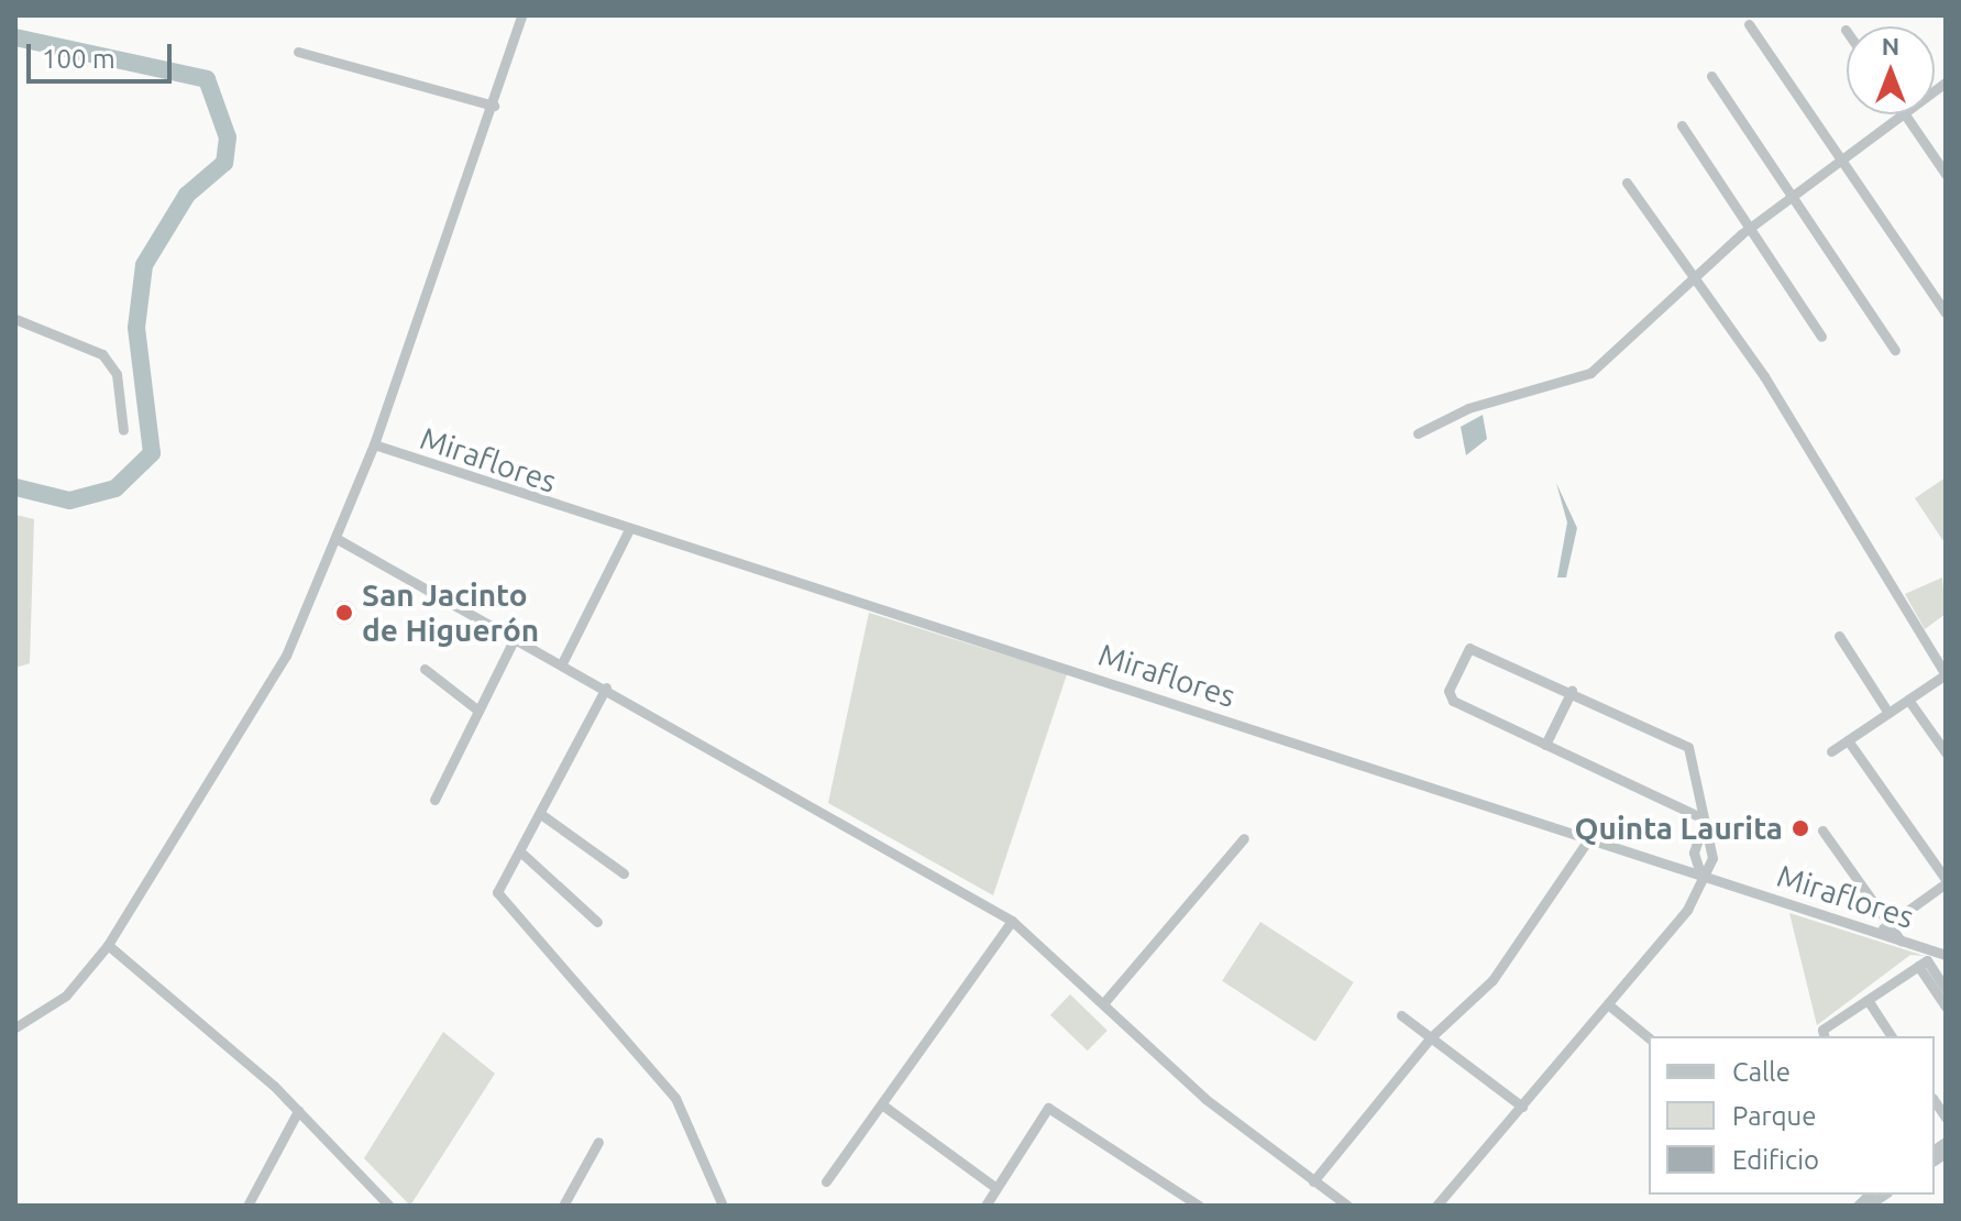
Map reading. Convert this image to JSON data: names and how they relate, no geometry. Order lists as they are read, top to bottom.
{
  "streets": {
    "street": ["Miraflores"]
  },
  "places": ["San Jacinto de Higuerón", "Quinta Laurita"],
  "legend": ["Calle", "Parque", "Edificio"],
  "scale_bar": "100 m",
  "north": "top"
}
